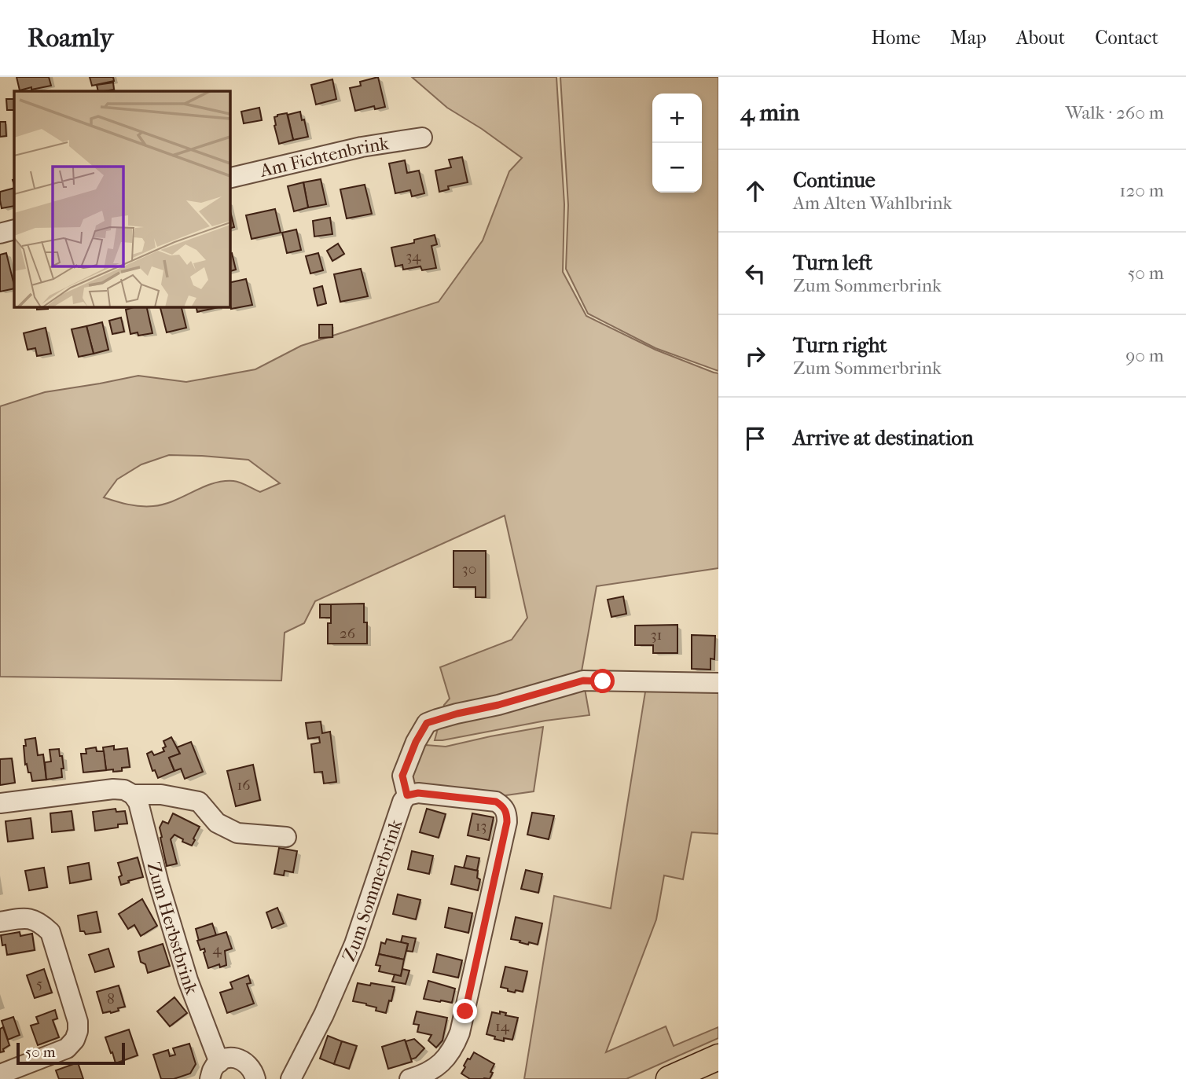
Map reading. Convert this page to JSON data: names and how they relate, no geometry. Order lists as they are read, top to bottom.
{
  "streets": {
    "street": ["Am Fichtenbrink", "Zum Sommerbrink", "Zum Herbstbrink"]
  },
  "house_numbers": [
    "34",
    "30",
    "26",
    "31",
    "16",
    "13",
    "4",
    "5",
    "8",
    "14"
  ],
  "scale_bar": "50 m",
  "page": {
    "header": "Roamly",
    "nav": [
      "Home",
      "Map",
      "About",
      "Contact"
    ],
    "heading": ["4 min", "Walk · 260 m"],
    "map_buttons": ["+", "−"],
    "list": [
      ["Continue", "Am Alten Wahlbrink", "120 m"],
      ["Turn left", "Zum Sommerbrink", "50 m"],
      ["Turn right", "Zum Sommerbrink", "90 m"],
      "Arrive at destination"
    ],
    "scale": "50 m"
  }
}
